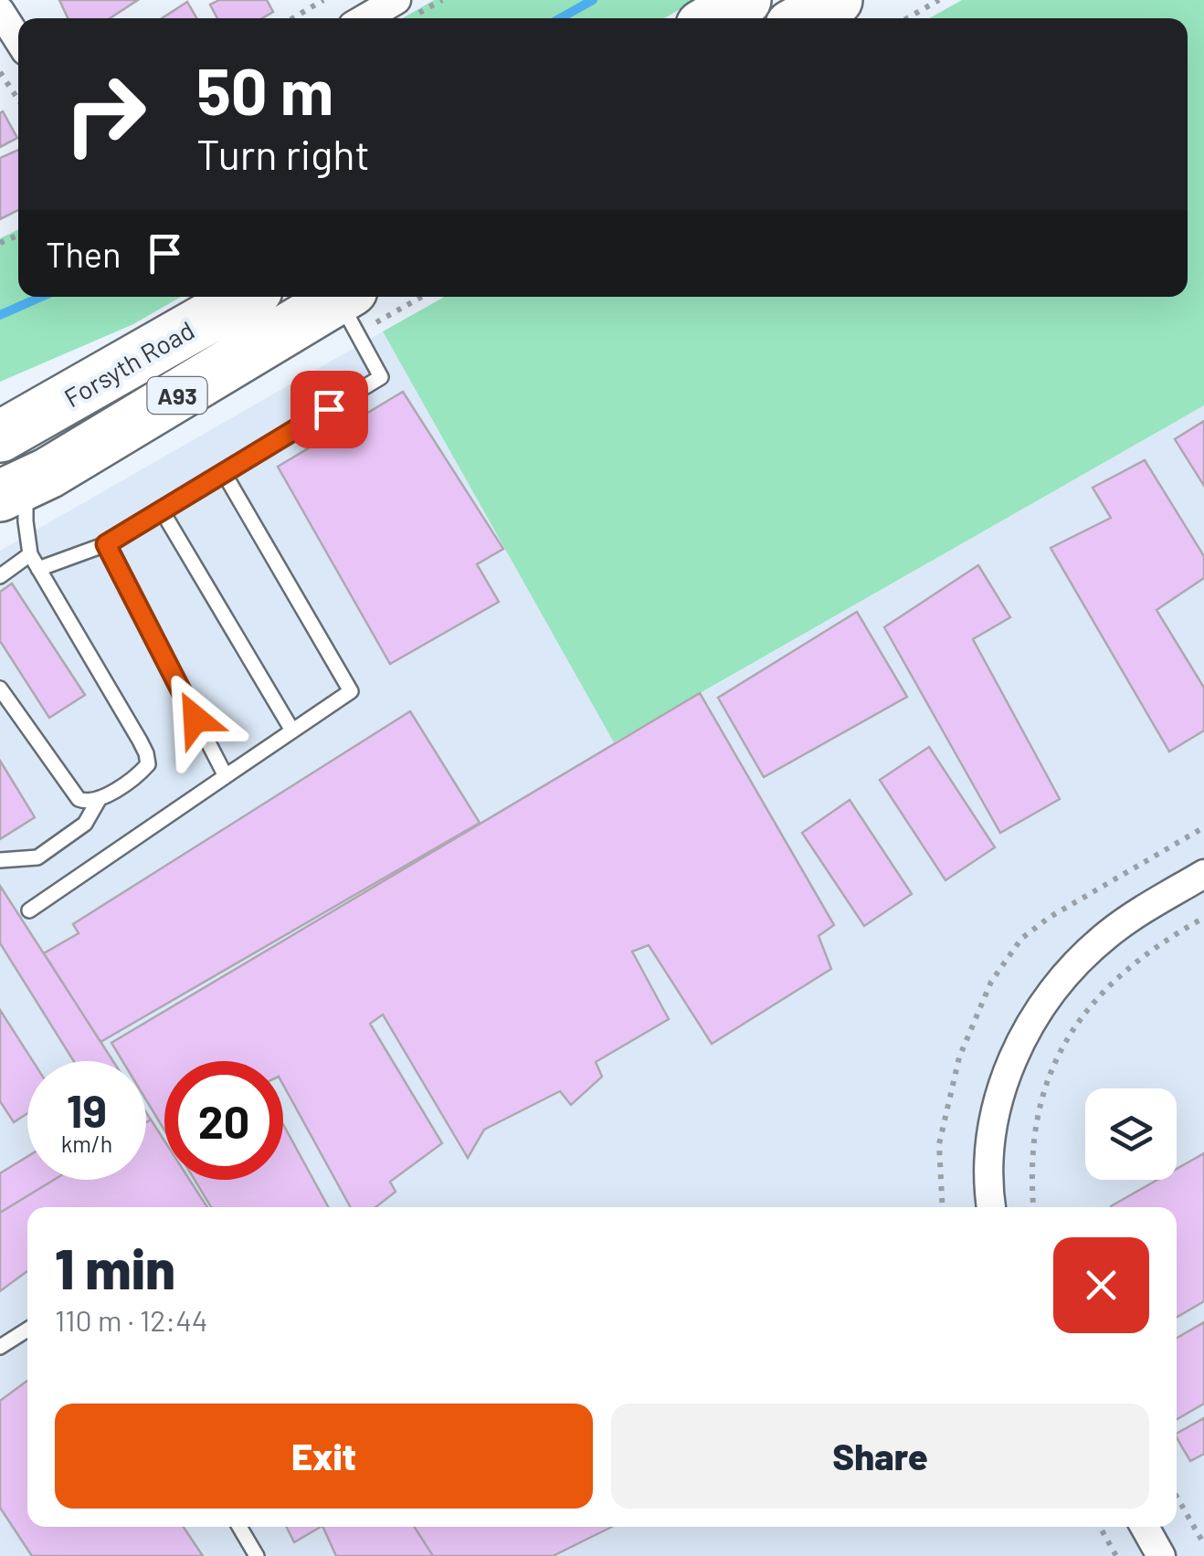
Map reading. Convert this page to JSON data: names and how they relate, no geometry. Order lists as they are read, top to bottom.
{
  "streets": {
    "highway": ["Forsyth Road", "A93"]
  },
  "page": {
    "turn": ["50 m", "Turn right"],
    "then": "Then",
    "speed": "19 km/h",
    "limit": "20",
    "heading": ["1 min", "110 m · 12:44"],
    "buttons": ["Exit", "Share"]
  }
}
